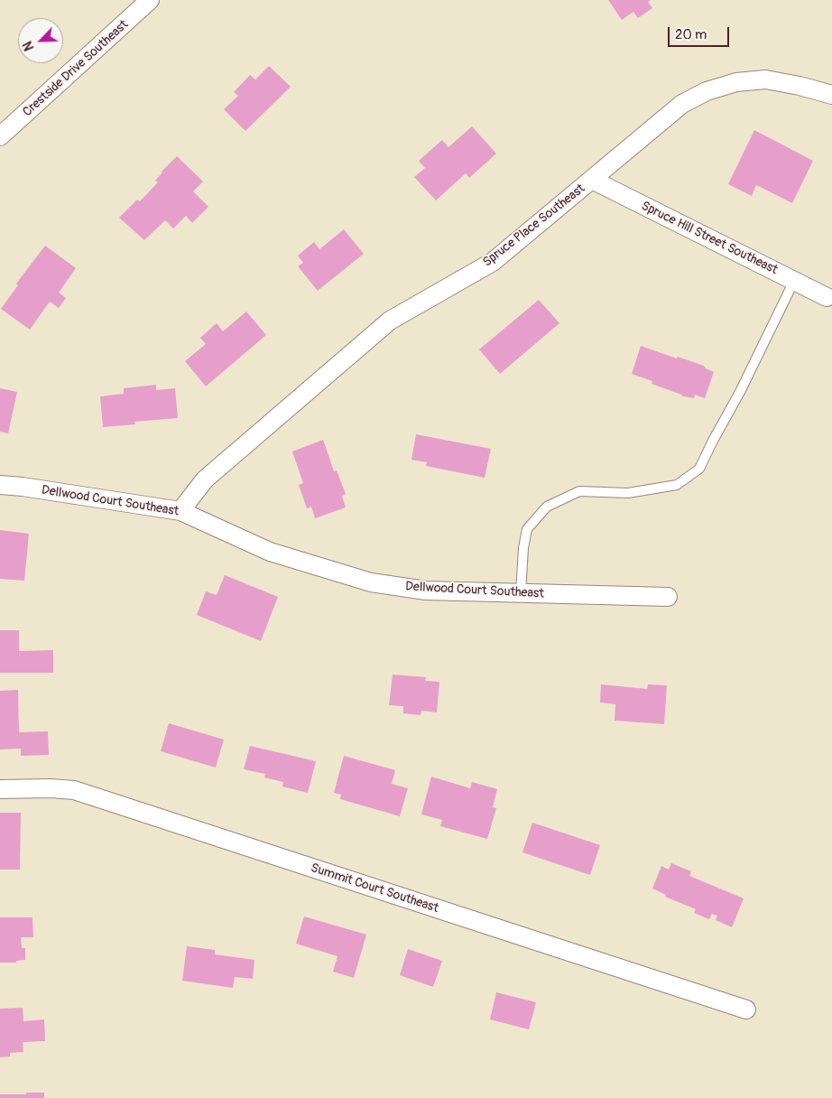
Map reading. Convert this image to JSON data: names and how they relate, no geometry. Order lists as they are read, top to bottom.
{
  "streets": {
    "street": [
      "Crestside Drive Southeast",
      "Spruce Place Southeast",
      "Spruce Hill Street Southeast",
      "Dellwood Court Southeast",
      "Summit Court Southeast"
    ]
  },
  "crossings": [
    ["Spruce Place Southeast", "Spruce Hill Street Southeast"],
    ["Spruce Place Southeast", "Dellwood Court Southeast"]
  ],
  "scale_bar": "20 m",
  "north": "bottom left"
}
